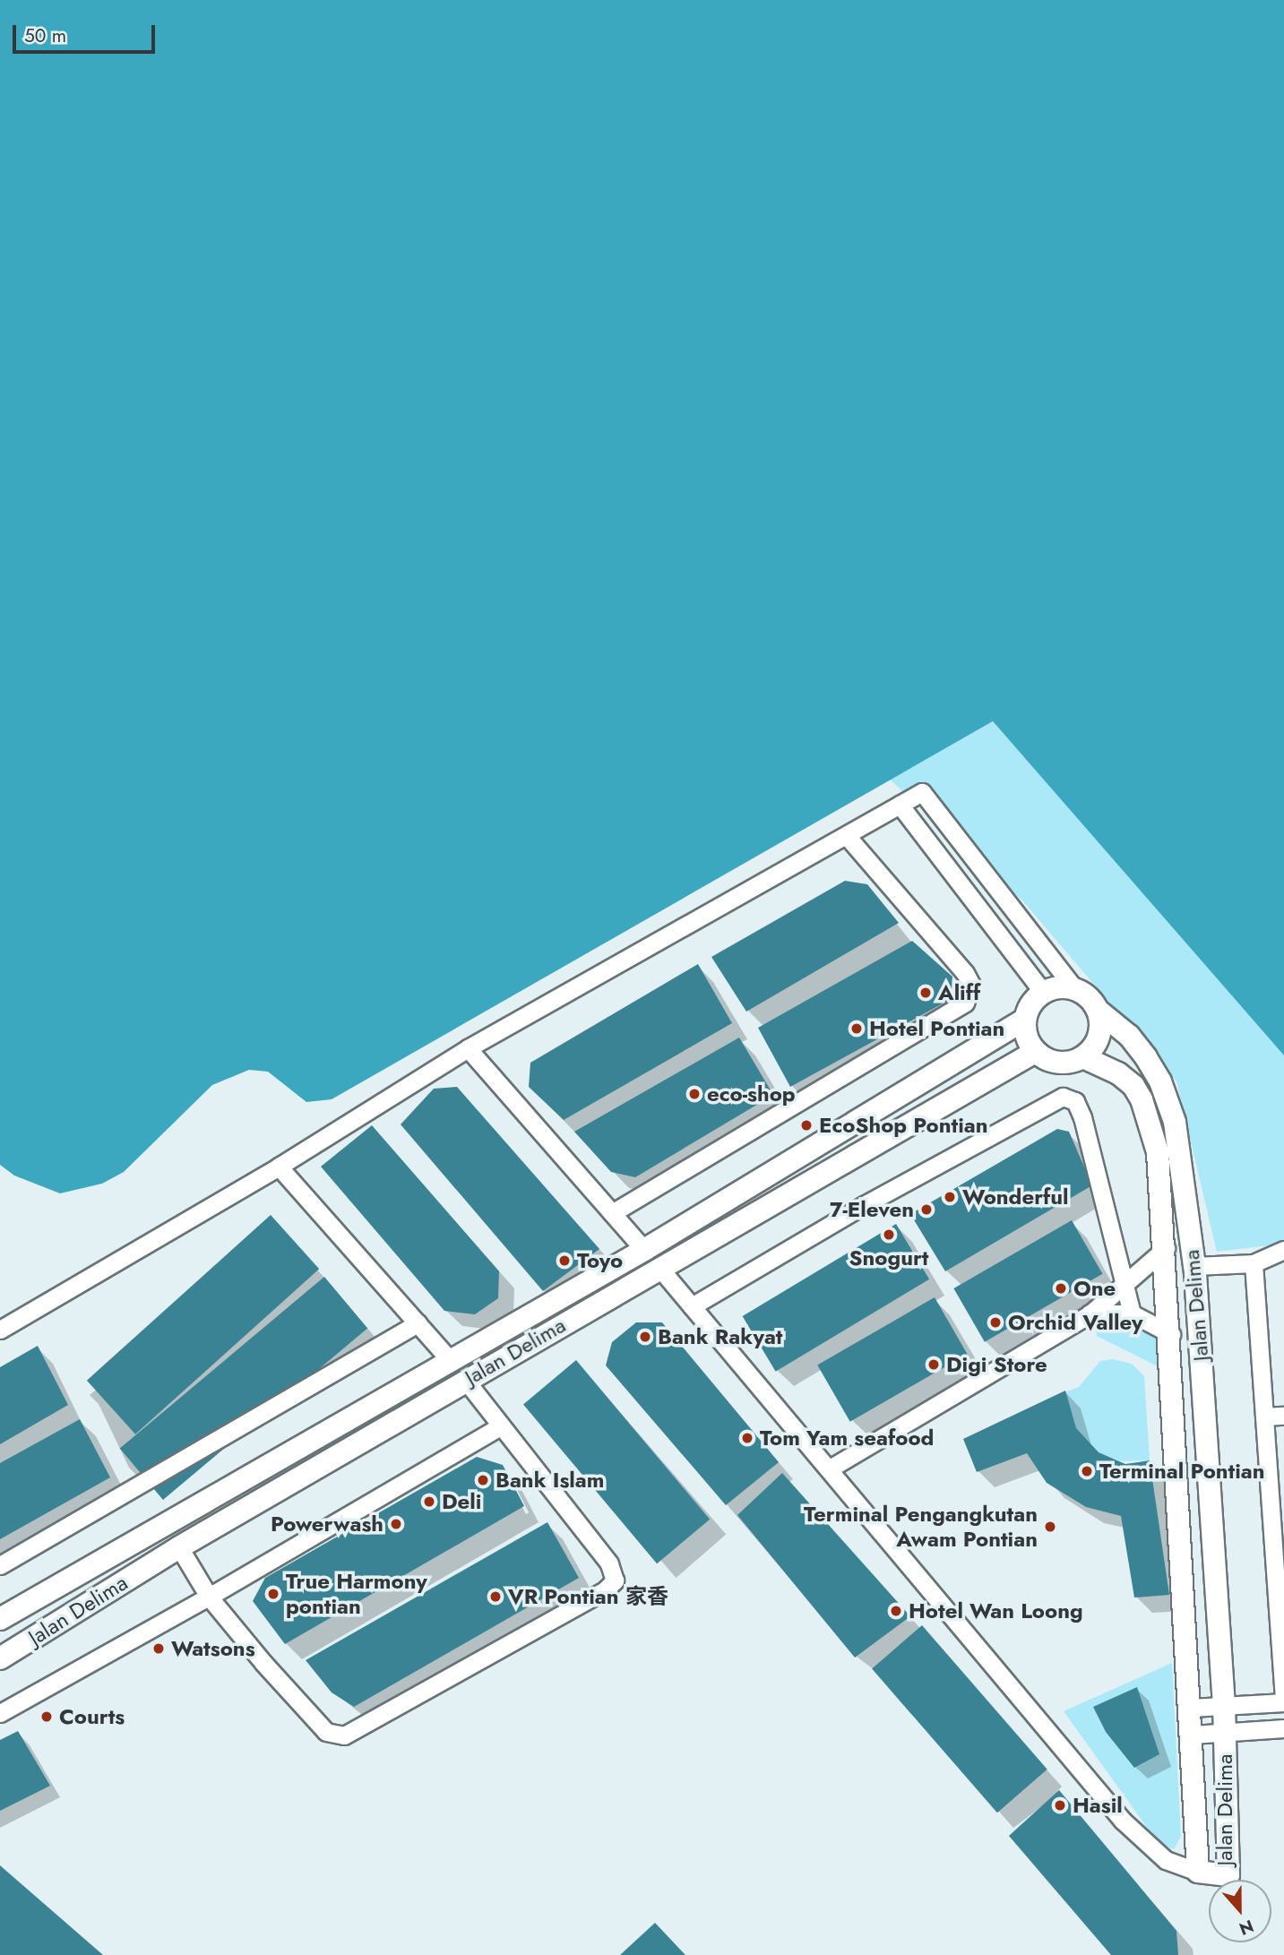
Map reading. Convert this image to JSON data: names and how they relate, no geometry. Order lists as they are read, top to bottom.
{
  "streets": {
    "street": ["Jalan Delima"]
  },
  "places": [
    "Aliff",
    "Hotel Pontian",
    "eco-shop",
    "EcoShop Pontian",
    "Wonderful",
    "7-Eleven",
    "Snogurt",
    "Toyo",
    "One",
    "Orchid Valley",
    "Bank Rakyat",
    "Digi Store",
    "Tom Yam seafood",
    "Terminal Pontian",
    "Bank Islam",
    "Deli",
    "Powerwash",
    "Terminal Pengangkutan Awam Pontian",
    "True Harmony pontian",
    "VR Pontian 家香",
    "Hotel Wan Loong",
    "Watsons",
    "Courts",
    "Hasil"
  ],
  "scale_bar": "50 m",
  "north": "bottom"
}
